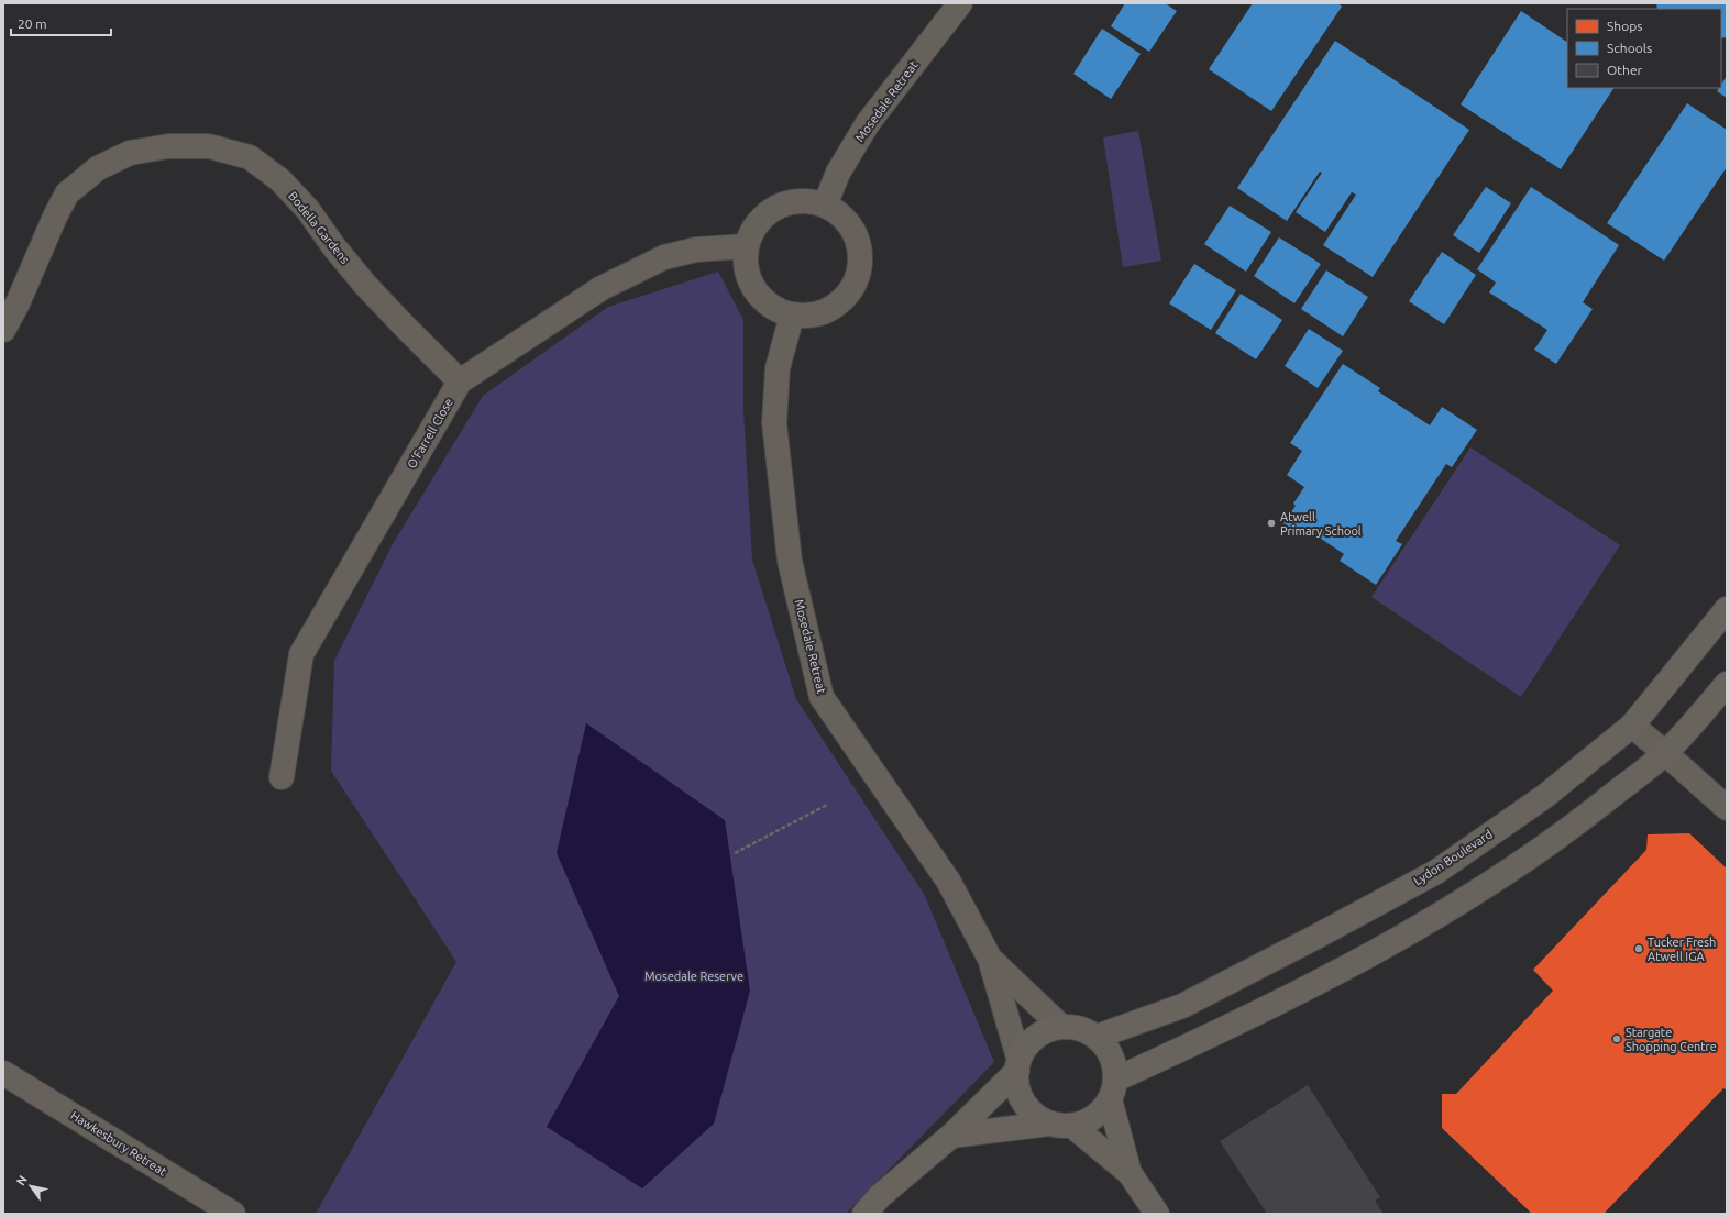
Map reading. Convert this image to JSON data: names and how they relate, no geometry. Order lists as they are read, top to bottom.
{
  "streets": {
    "street": [
      "Mosedale Retreat",
      "Bodella Gardens",
      "O'Farrell Close",
      "Lydon Boulevard",
      "Hawkesbury Retreat"
    ]
  },
  "crossings": [
    ["Mosedale Retreat", "O'Farrell Close"],
    ["Mosedale Retreat", "Lydon Boulevard"],
    ["Bodella Gardens", "O'Farrell Close"]
  ],
  "parks": ["Mosedale Reserve"],
  "places": ["Atwell Primary School", "Tucker Fresh Atwell IGA", "Stargate Shopping Centre"],
  "legend": ["Shops", "Schools", "Other"],
  "scale_bar": "20 m",
  "north": "top left"
}
